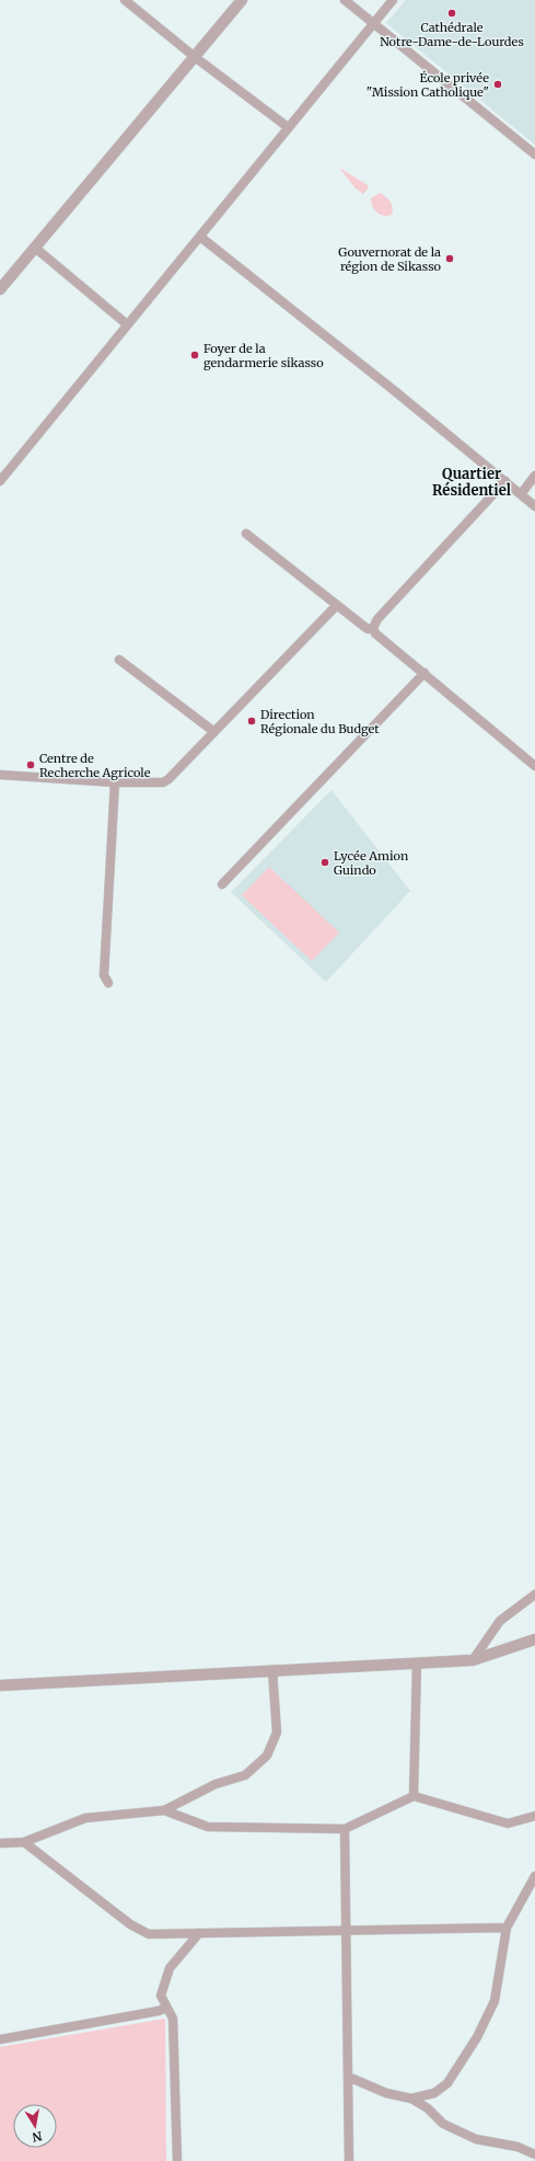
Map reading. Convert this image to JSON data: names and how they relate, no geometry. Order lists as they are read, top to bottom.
{
  "districts": ["Quartier Résidentiel"],
  "places": [
    "Cathédrale Notre-Dame-de-Lourdes",
    "École privée \"Mission Catholique\"",
    "Gouvernorat de la région de Sikasso",
    "Foyer de la gendarmerie sikasso",
    "Direction Régionale du Budget",
    "Centre de Recherche Agricole",
    "Lycée Amion Guindo"
  ],
  "north": "bottom"
}
